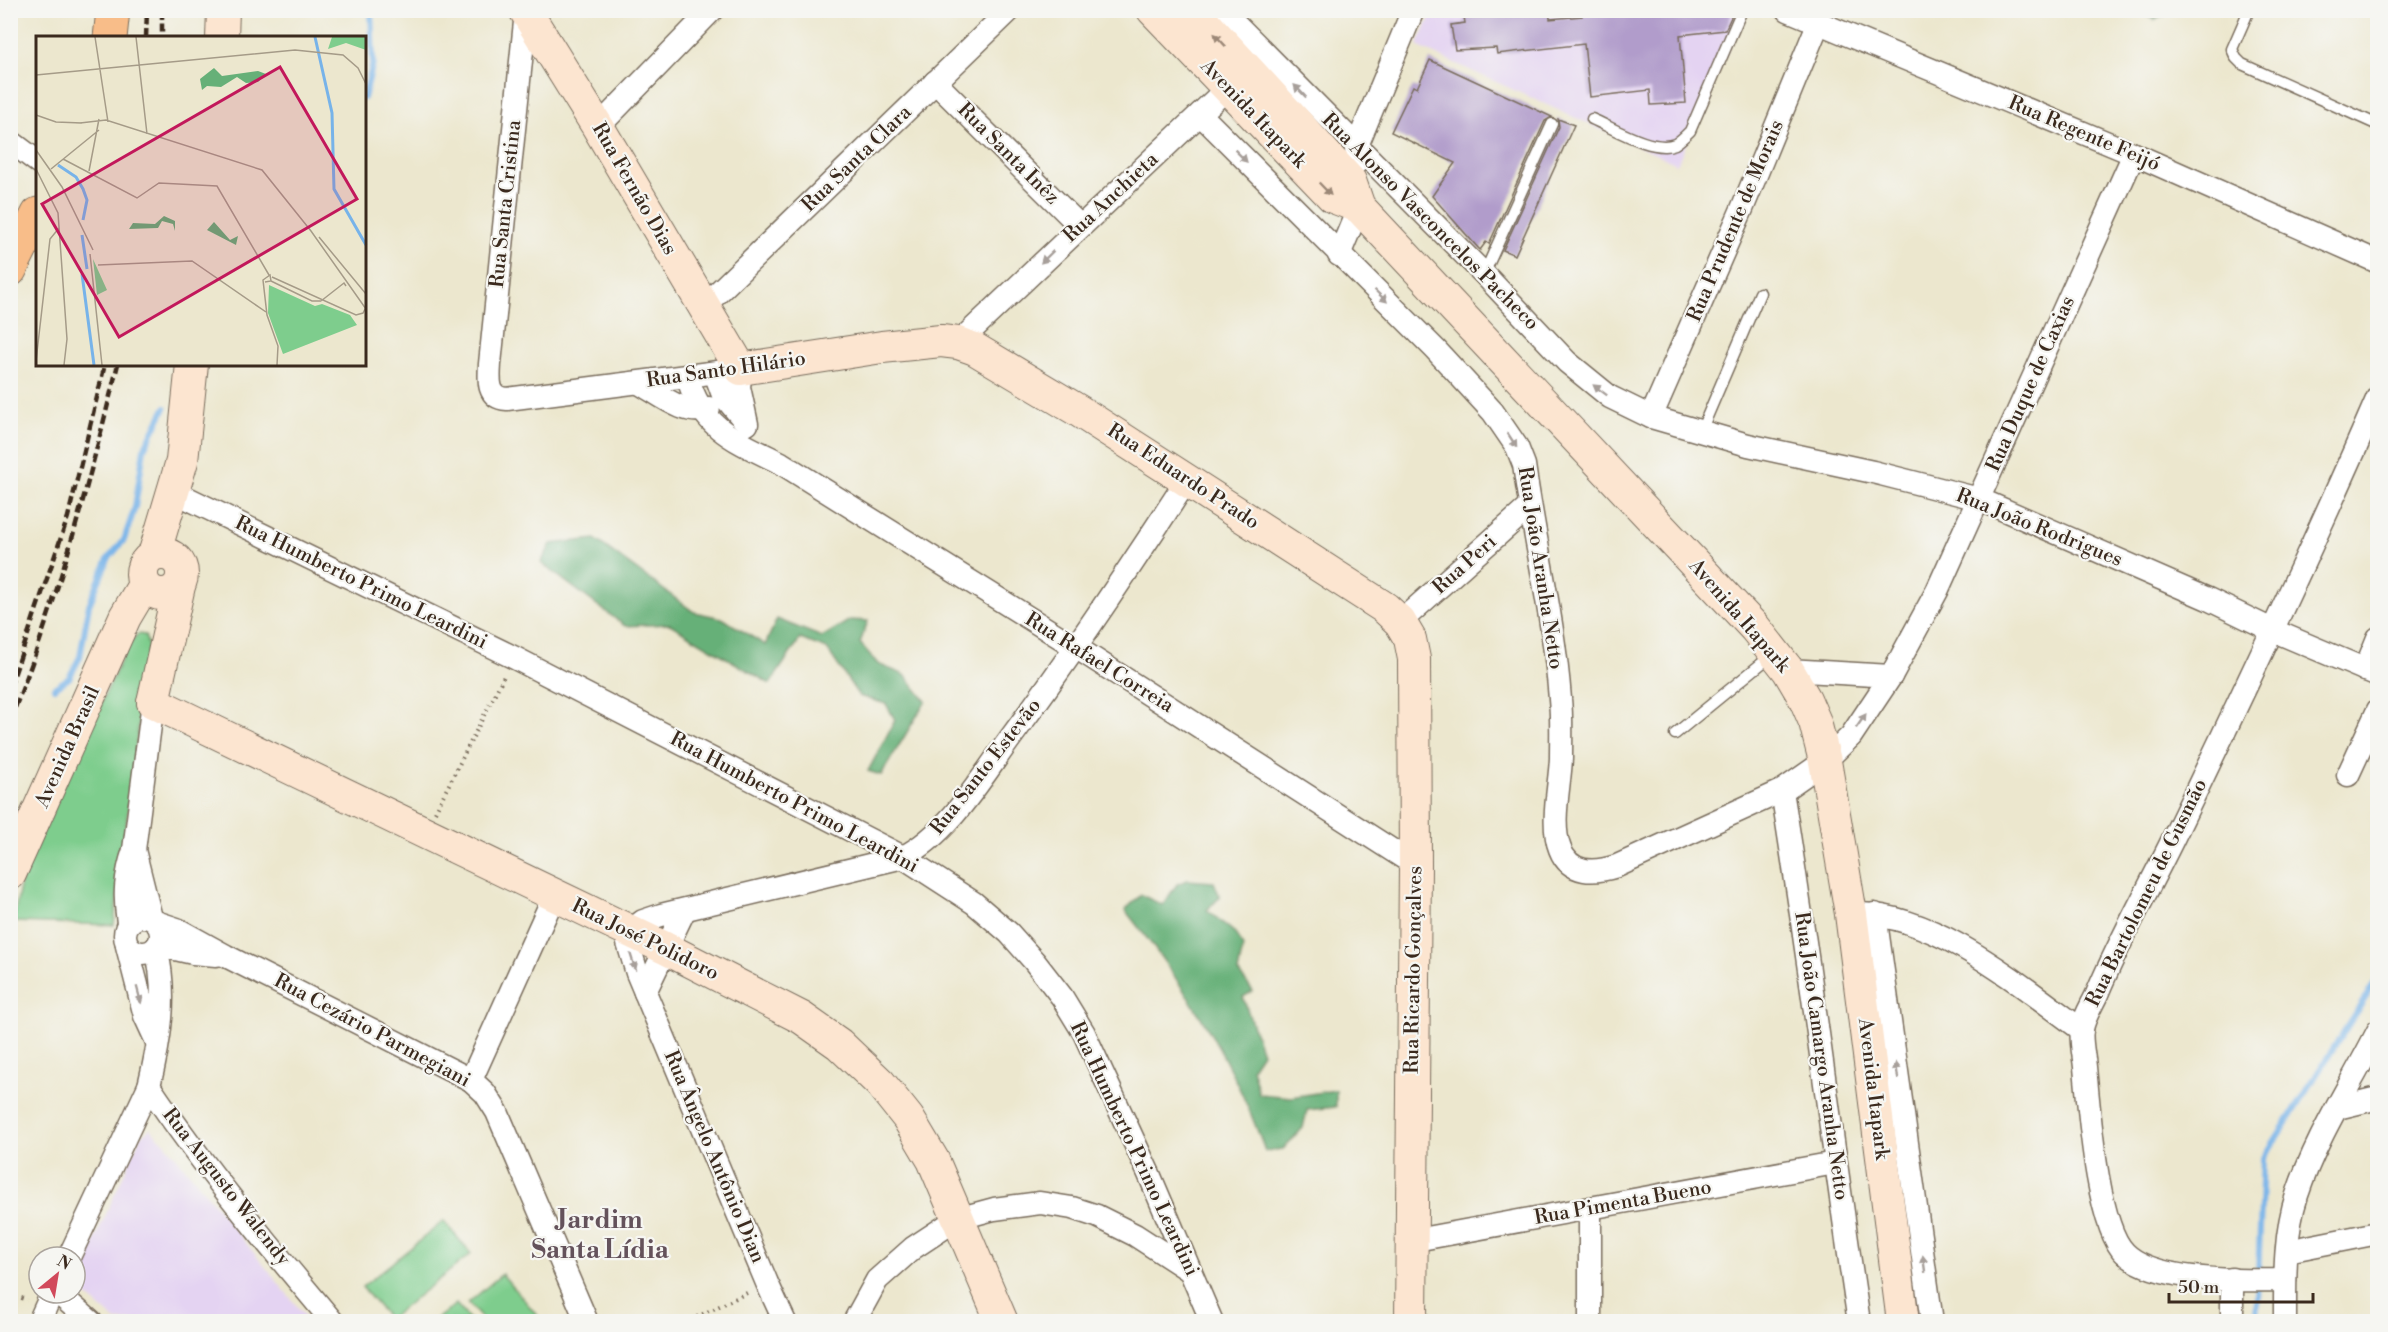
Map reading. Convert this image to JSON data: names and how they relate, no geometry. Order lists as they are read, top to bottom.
{
  "streets": {
    "street": [
      "Avenida Itapark",
      "Rua Regente Feijó",
      "Rua Santa Inêz",
      "Rua Santa Clara",
      "Rua Fernão Dias",
      "Rua Anchieta",
      "Rua Santa Cristina",
      "Rua Prudente de Morais",
      "Rua Alonso Vasconcelos Pacheco",
      "Rua Santo Hilário",
      "Rua Duque de Caxias",
      "Rua Eduardo Prado",
      "Rua João Rodrigues",
      "Rua Peri",
      "Rua João Aranha Netto",
      "Rua Humberto Primo Leardini",
      "Rua Rafael Correia",
      "Avenida Brasil",
      "Rua Santo Estevão",
      "Rua Bartolomeu de Gusmão",
      "Rua José Polidoro",
      "Rua Ricardo Gonçalves",
      "Rua Cezário Parmegiani",
      "Rua João Camargo Aranha Netto",
      "Rua Ângelo Antônio Dian",
      "Rua Augusto Walendy",
      "Rua Pimenta Bueno"
    ]
  },
  "crossings": [
    ["Avenida Itapark", "Rua Anchieta"],
    ["Avenida Itapark", "Rua Alonso Vasconcelos Pacheco"],
    ["Avenida Itapark", "Rua Duque de Caxias"],
    ["Avenida Itapark", "Rua João Aranha Netto"],
    ["Rua Regente Feijó", "Rua Prudente de Morais"],
    ["Rua Regente Feijó", "Rua Duque de Caxias"],
    ["Rua Santa Inêz", "Rua Santa Clara"],
    ["Rua Santa Inêz", "Rua Anchieta"],
    ["Rua Santa Clara", "Rua Fernão Dias"],
    ["Rua Fernão Dias", "Rua Santa Cristina"],
    ["Rua Fernão Dias", "Rua Santo Hilário"],
    ["Rua Fernão Dias", "Rua Rafael Correia"],
    ["Rua Anchieta", "Rua Alonso Vasconcelos Pacheco"],
    ["Rua Anchieta", "Rua Santo Hilário"],
    ["Rua Anchieta", "Rua Eduardo Prado"],
    ["Rua Anchieta", "Rua João Aranha Netto"],
    ["Rua Santa Cristina", "Rua Santo Hilário"],
    ["Rua Prudente de Morais", "Rua Alonso Vasconcelos Pacheco"],
    ["Rua Prudente de Morais", "Rua João Rodrigues"],
    ["Rua Alonso Vasconcelos Pacheco", "Rua João Rodrigues"],
    ["Rua Santo Hilário", "Rua Eduardo Prado"],
    ["Rua Santo Hilário", "Rua Rafael Correia"],
    ["Rua Duque de Caxias", "Rua João Rodrigues"],
    ["Rua Duque de Caxias", "Rua João Aranha Netto"],
    ["Rua Eduardo Prado", "Rua Peri"],
    ["Rua Eduardo Prado", "Rua Santo Estevão"],
    ["Rua Eduardo Prado", "Rua Ricardo Gonçalves"],
    ["Rua João Rodrigues", "Rua Bartolomeu de Gusmão"],
    ["Rua Peri", "Rua João Aranha Netto"],
    ["Rua Peri", "Rua Ricardo Gonçalves"],
    ["Rua João Aranha Netto", "Rua João Camargo Aranha Netto"],
    ["Rua Humberto Primo Leardini", "Rua Santo Estevão"],
    ["Rua Rafael Correia", "Rua Santo Estevão"],
    ["Rua Rafael Correia", "Rua Ricardo Gonçalves"],
    ["Rua Santo Estevão", "Rua José Polidoro"],
    ["Rua Santo Estevão", "Rua Ângelo Antônio Dian"],
    ["Rua José Polidoro", "Rua Ângelo Antônio Dian"],
    ["Rua Ricardo Gonçalves", "Rua Pimenta Bueno"],
    ["Rua João Camargo Aranha Netto", "Rua Pimenta Bueno"]
  ],
  "one_way": ["Rua Anchieta", "Rua Alonso Vasconcelos Pacheco", "Rua João Aranha Netto"],
  "districts": ["Jardim Santa Lídia"],
  "scale_bar": "50 m",
  "north": "top right"
}
